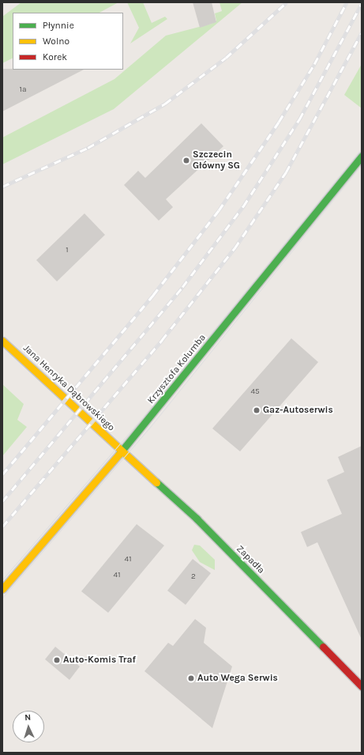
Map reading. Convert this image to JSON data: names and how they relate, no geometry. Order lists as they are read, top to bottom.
{
  "streets": {
    "street": ["Krzysztofa Kolumba", "Jana Henryka Dąbrowskiego", "Zapadła"]
  },
  "crossings": [
    ["Krzysztofa Kolumba", "Jana Henryka Dąbrowskiego"],
    ["Krzysztofa Kolumba", "Zapadła"],
    ["Jana Henryka Dąbrowskiego", "Zapadła"]
  ],
  "places": [
    "Szczecin Główny SG",
    "Gaz-Autoserwis",
    "Auto-Komis Traf",
    "Auto Wega Serwis"
  ],
  "house_numbers": [
    "1a",
    "1",
    "45",
    "41",
    "41",
    "2"
  ],
  "legend": ["Płynnie", "Wolno", "Korek"],
  "north": "top"
}
